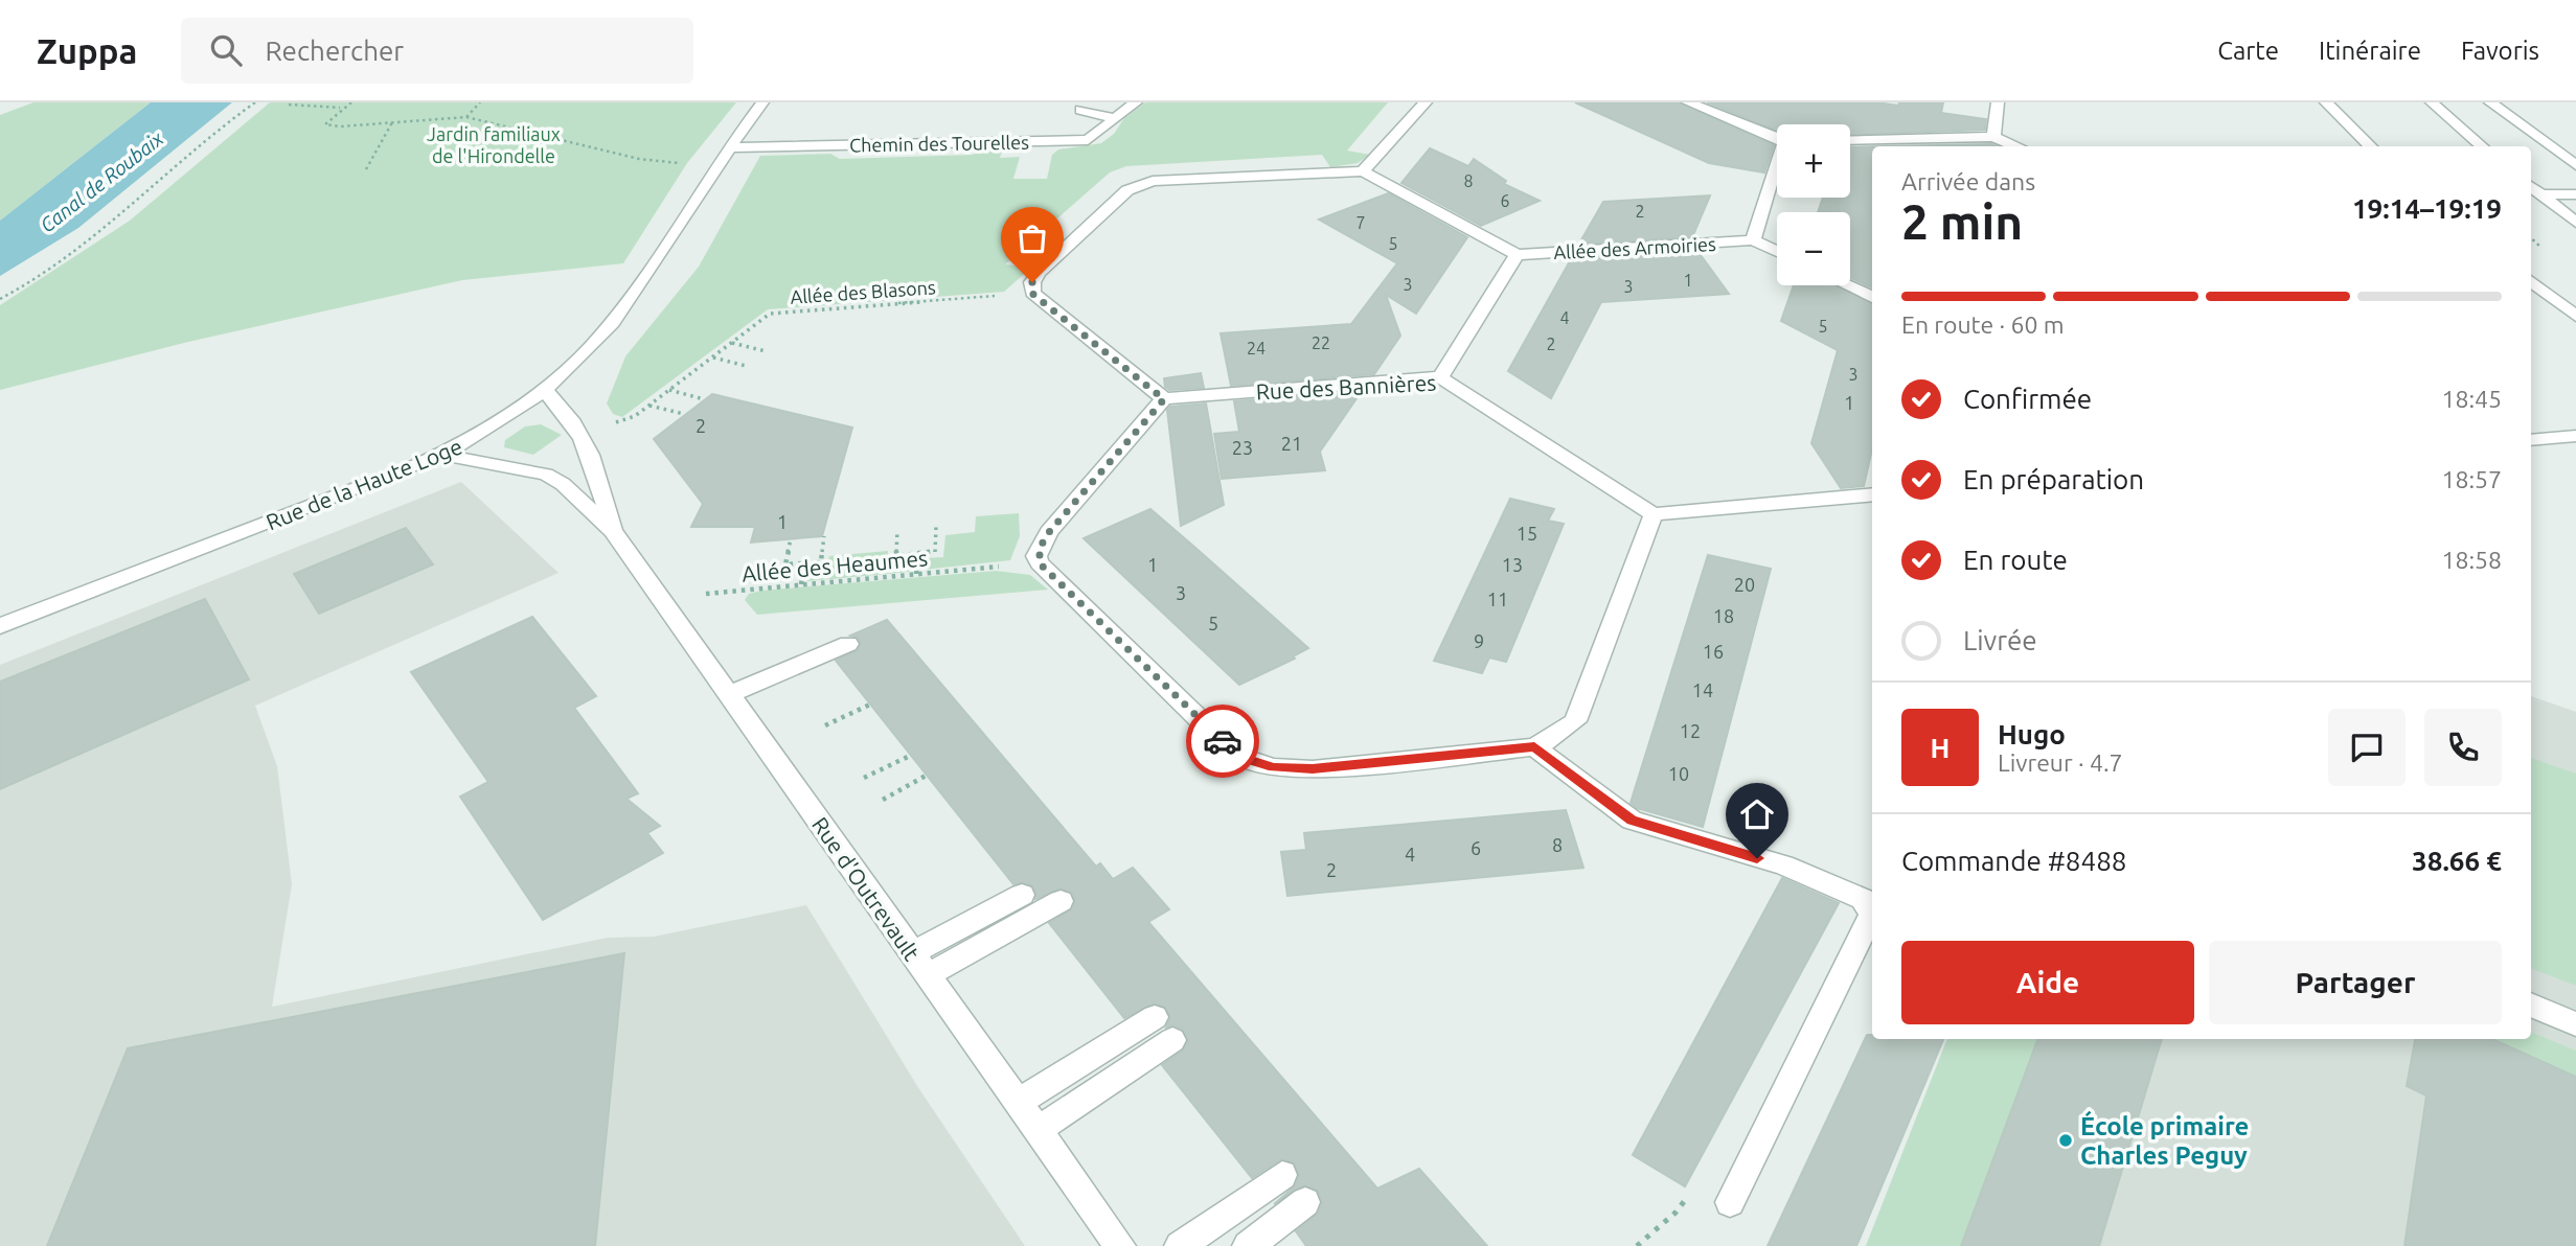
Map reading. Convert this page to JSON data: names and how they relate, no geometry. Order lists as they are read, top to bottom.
{
  "streets": {
    "street": [
      "Chemin des Tourelles",
      "Allée des Armoiries",
      "Rue des Bannières",
      "Rue de la Haute Loge",
      "Rue d'Outrevault"
    ],
    "path": ["Allée des Blasons", "Allée des Heaumes"]
  },
  "crossings": [
    ["Chemin des Tourelles", "Rue de la Haute Loge"],
    ["Rue de la Haute Loge", "Rue d'Outrevault"],
    ["Allée des Heaumes", "Rue d'Outrevault"]
  ],
  "water": ["Canal de Roubaix"],
  "parks": ["Jardin familiaux de l'Hirondelle"],
  "places": ["École primaire Charles Peguy"],
  "house_numbers": [
    "8",
    "6",
    "2",
    "7",
    "5",
    "1",
    "3",
    "3",
    "4",
    "5",
    "22",
    "2",
    "24",
    "3",
    "1",
    "2",
    "21",
    "23",
    "1",
    "15",
    "1",
    "13",
    "20",
    "3",
    "11",
    "18",
    "5",
    "9",
    "16",
    "14",
    "12",
    "10",
    "8",
    "6",
    "4",
    "2"
  ],
  "page": {
    "header": "Zuppa",
    "search": "Rechercher",
    "nav": ["Carte", "Itinéraire", "Favoris"],
    "map_buttons": ["+", "−"],
    "heading": ["2 min", "Arrivée dans", "19:14–19:19"],
    "panel": [
      "Hugo",
      "Livreur · 4.7",
      "Commande #8488",
      "38.66 €"
    ],
    "bar": "En route · 60 m",
    "list": [
      ["Confirmée", "18:45"],
      ["En préparation", "18:57"],
      ["En route", "18:58"],
      "Livrée"
    ],
    "round": "H",
    "buttons": ["Aide", "Partager"]
  }
}
